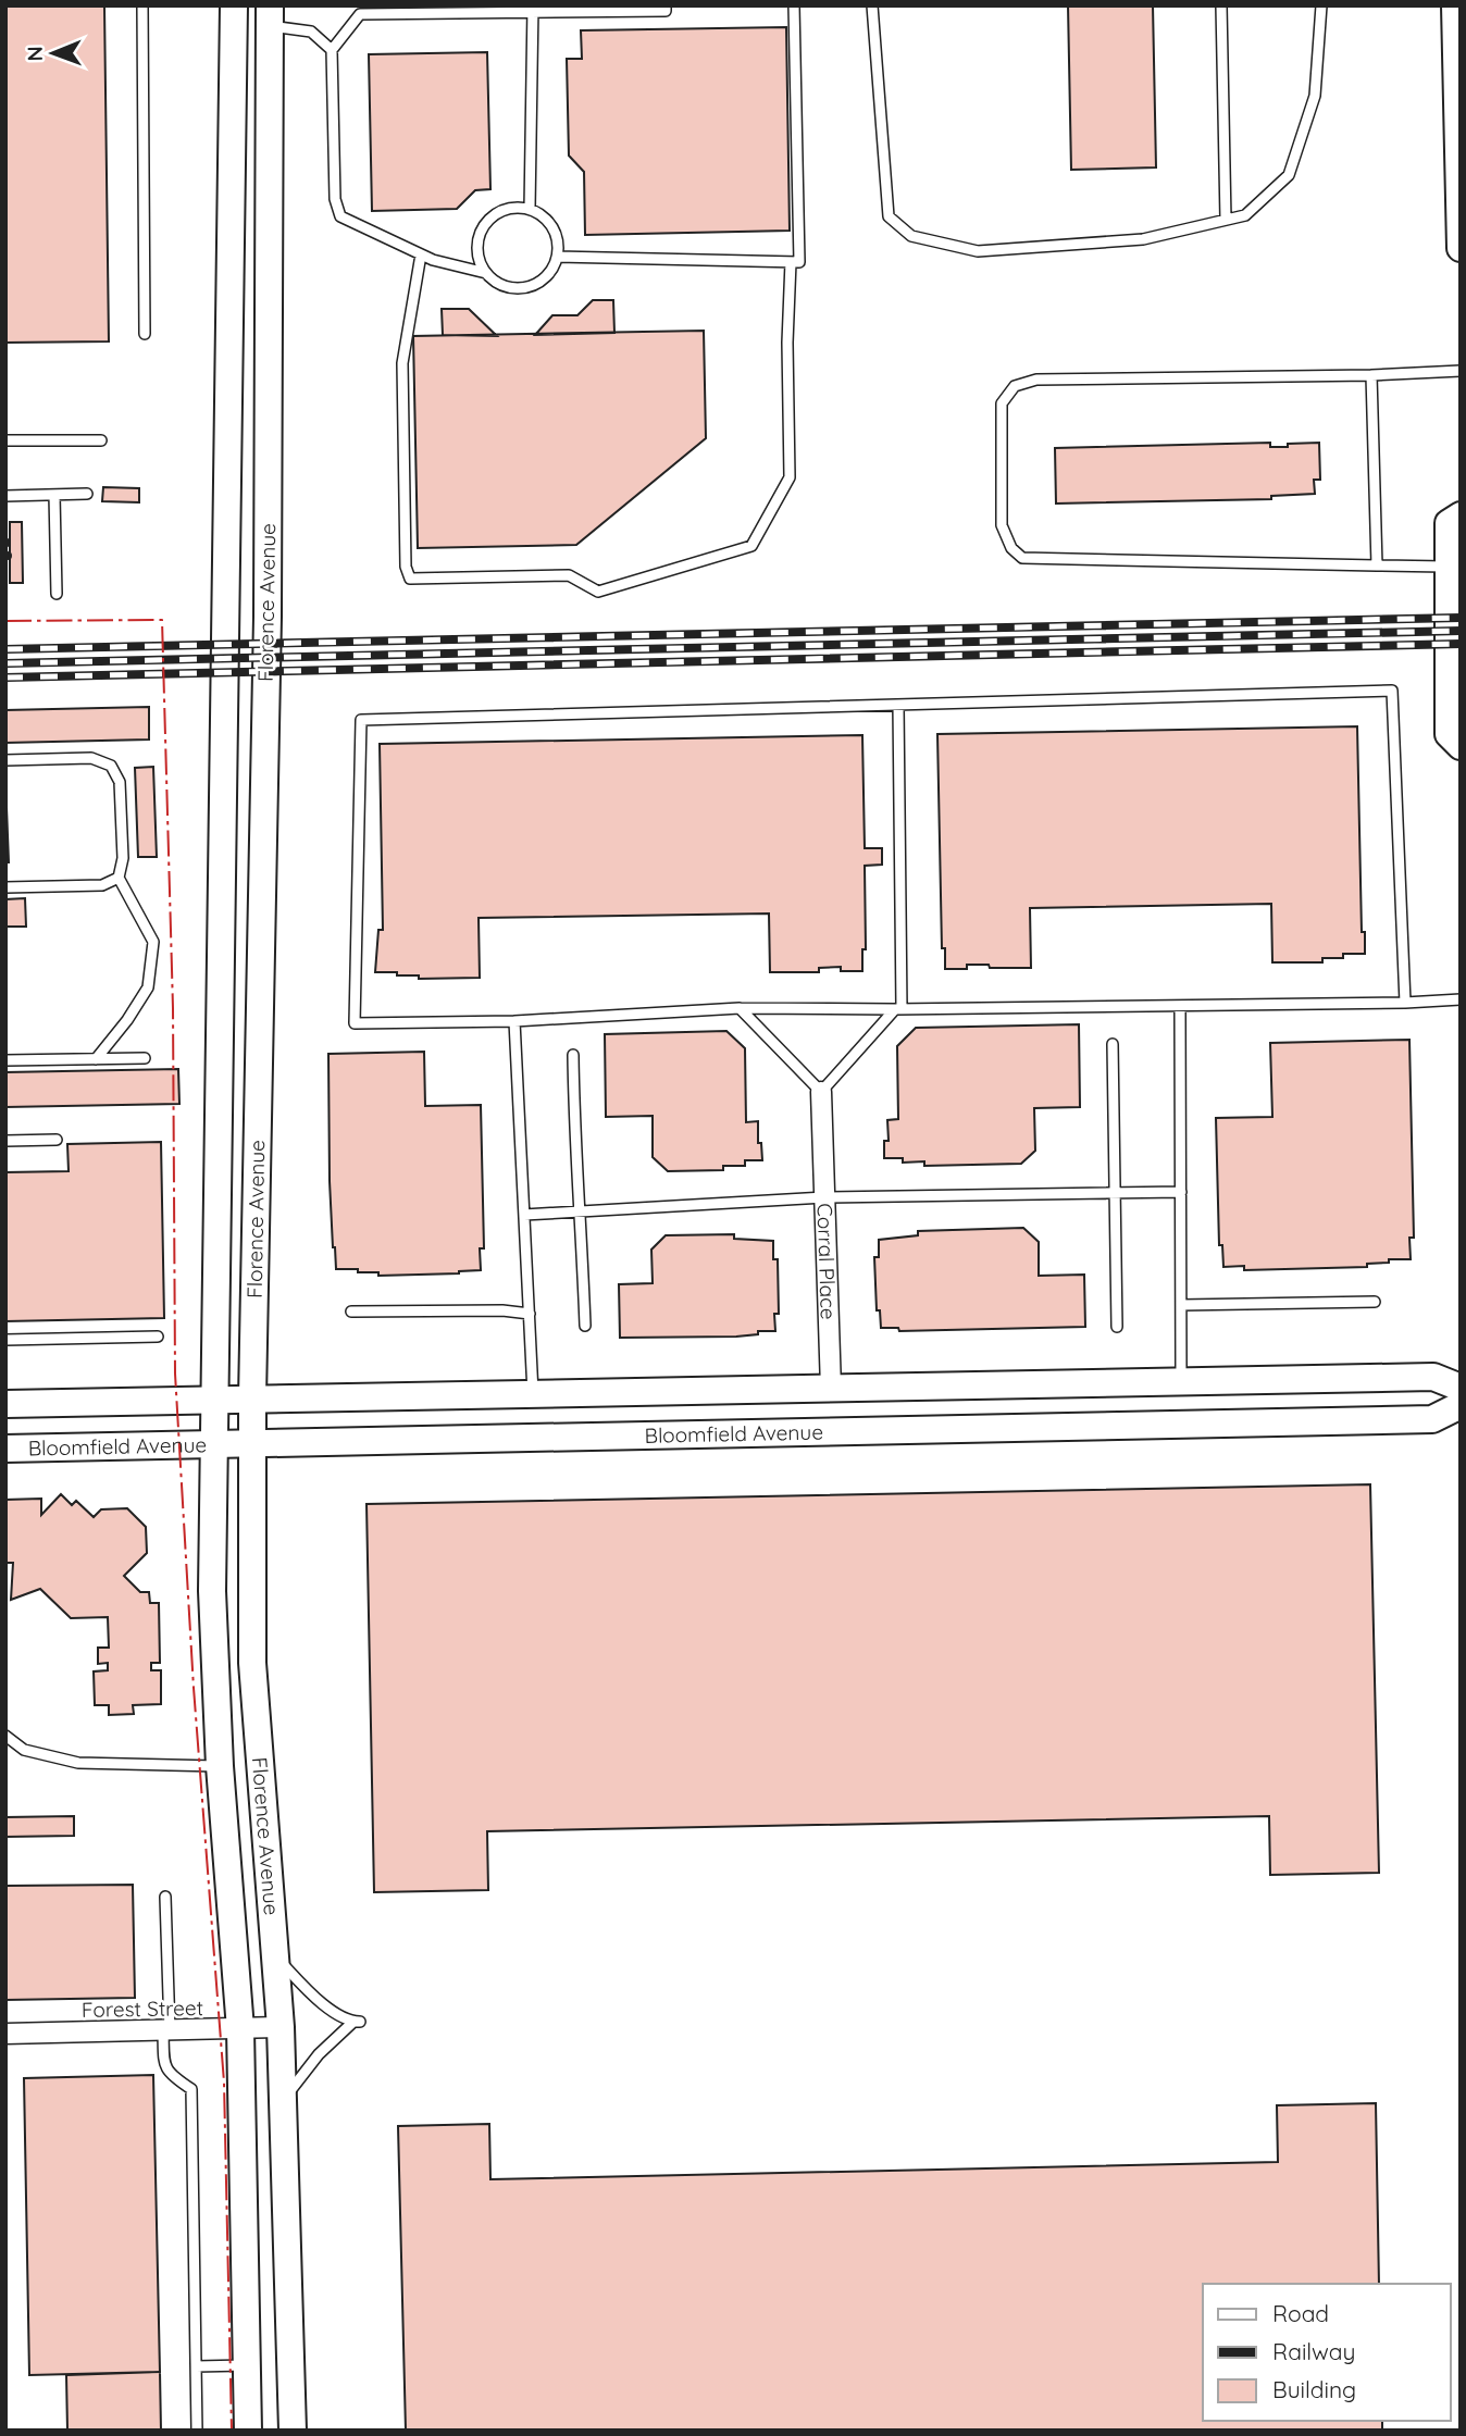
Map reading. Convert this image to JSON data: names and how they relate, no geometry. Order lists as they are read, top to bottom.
{
  "streets": {
    "main road": ["Florence Avenue", "Corral Place", "Bloomfield Avenue"],
    "street": ["Forest Street"]
  },
  "crossings": [
    ["Florence Avenue", "Bloomfield Avenue"],
    ["Florence Avenue", "Forest Street"],
    ["Corral Place", "Bloomfield Avenue"]
  ],
  "legend": ["Road", "Railway", "Building"],
  "north": "left"
}
